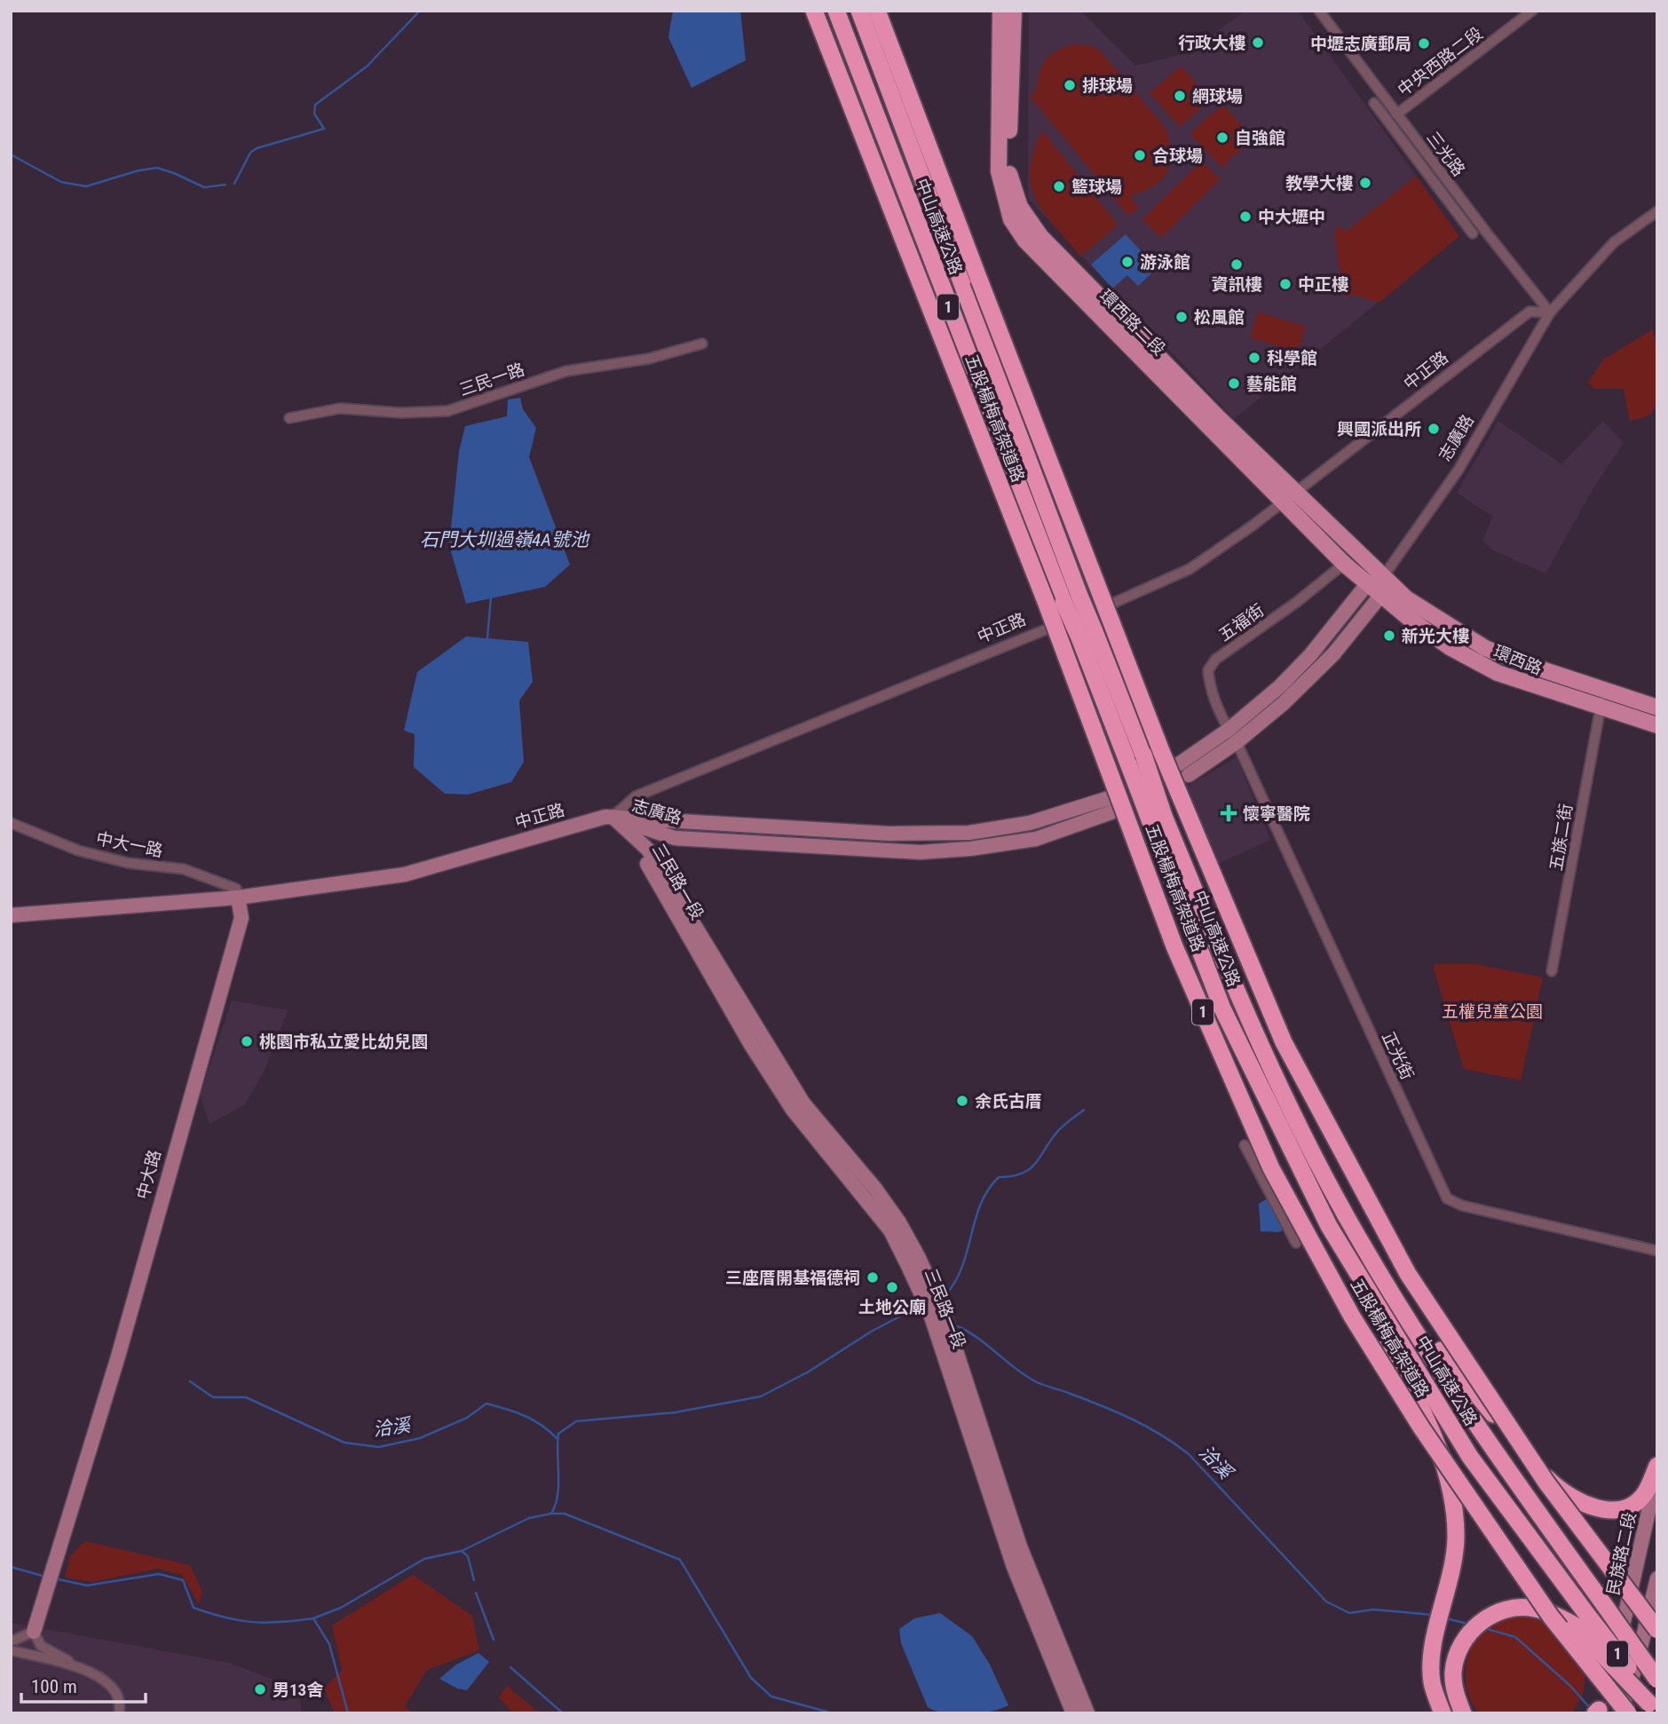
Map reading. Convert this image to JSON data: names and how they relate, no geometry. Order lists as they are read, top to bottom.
{
  "streets": {
    "highway": ["中山高速公路", "1", "五股楊梅高架道路"],
    "main road": ["環西路二段", "環西路"],
    "street": [
      "中央西路二段",
      "三光路",
      "中正路",
      "三民一路",
      "志廣路",
      "五福街",
      "五族二街",
      "中大一路",
      "三民路一段",
      "正光街",
      "中大路",
      "民族路二段"
    ]
  },
  "crossings": [
    ["中央西路二段", "三光路"],
    ["三光路", "中正路"],
    ["三光路", "志廣路"],
    ["環西路二段", "中正路"],
    ["環西路二段", "志廣路"],
    ["環西路二段", "五福街"],
    ["環西路二段", "環西路"],
    ["中正路", "志廣路"],
    ["中正路", "中大一路"],
    ["中正路", "三民路一段"],
    ["中正路", "中大路"],
    ["志廣路", "環西路"],
    ["志廣路", "三民路一段"],
    ["五福街", "正光街"],
    ["環西路", "五族二街"],
    ["中大一路", "中大路"]
  ],
  "water": ["石門大圳過嶺4A號池", "洽溪"],
  "parks": ["五權兒童公園"],
  "places": {
    "other": [
      "行政大樓",
      "中壢志廣郵局",
      "排球場",
      "網球場",
      "自強館",
      "合球場",
      "教學大樓",
      "籃球場",
      "中大壢中",
      "游泳館",
      "資訊樓",
      "中正樓",
      "松風館",
      "科學館",
      "藝能館",
      "興國派出所",
      "新光大樓",
      "桃園市私立愛比幼兒園",
      "余氏古厝",
      "三座厝開基福德祠",
      "土地公廟",
      "男13舍"
    ],
    "health": ["懷寧醫院"]
  },
  "scale_bar": "100 m"
}
